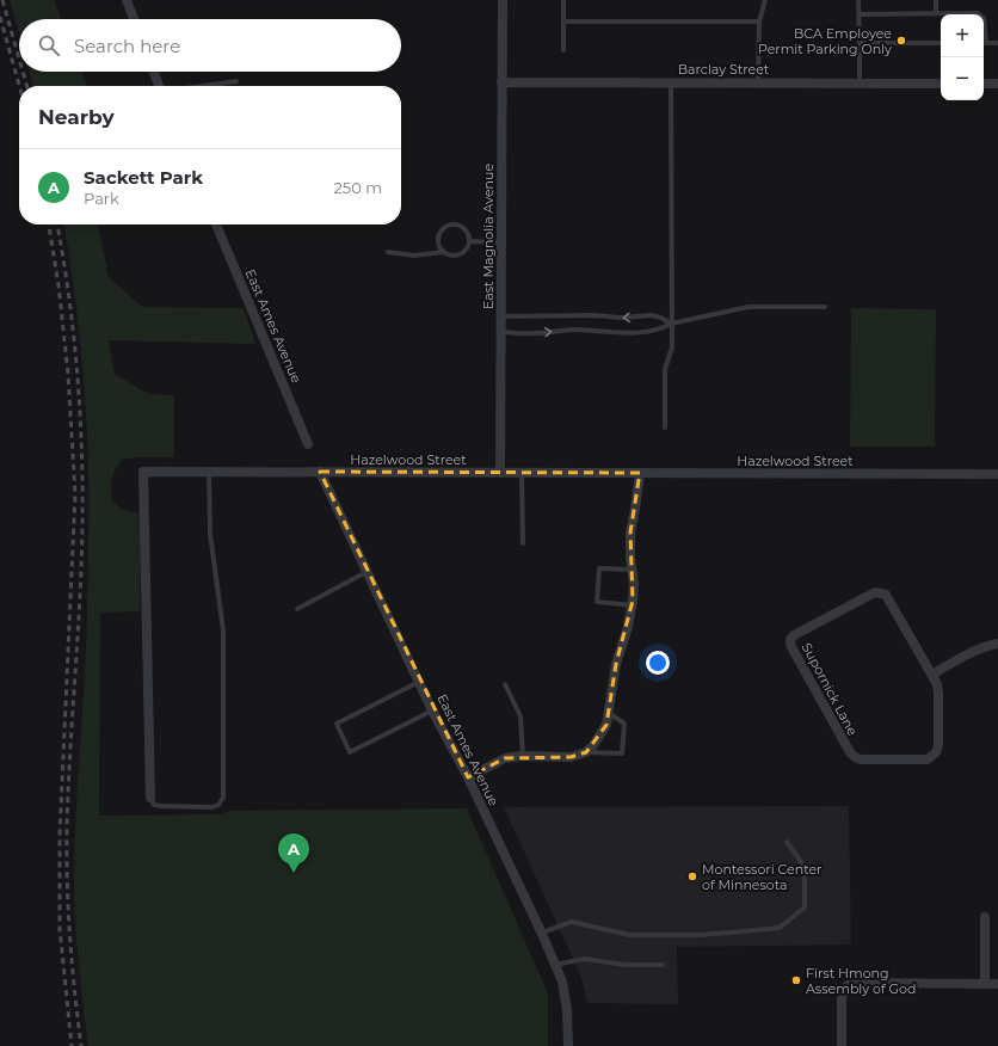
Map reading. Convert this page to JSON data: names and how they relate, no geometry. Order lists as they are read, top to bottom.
{
  "streets": {
    "street": [
      "Barclay Street",
      "East Magnolia Avenue",
      "East Ames Avenue",
      "Hazelwood Street",
      "Supornick Lane"
    ]
  },
  "crossings": [
    ["Barclay Street", "East Magnolia Avenue"],
    ["East Magnolia Avenue", "Hazelwood Street"],
    ["East Ames Avenue", "Hazelwood Street"]
  ],
  "places": ["BCA Employee Permit Parking Only", "Montessori Center of Minnesota", "First Hmong Assembly of God"],
  "page": {
    "map_buttons": ["+", "−"],
    "search": "Search here",
    "heading": "Nearby",
    "list": [
      {
        "mark": "A",
        "name": "Sackett Park",
        "note": "Park",
        "value": "250 m"
      }
    ],
    "pins": "A"
  }
}
